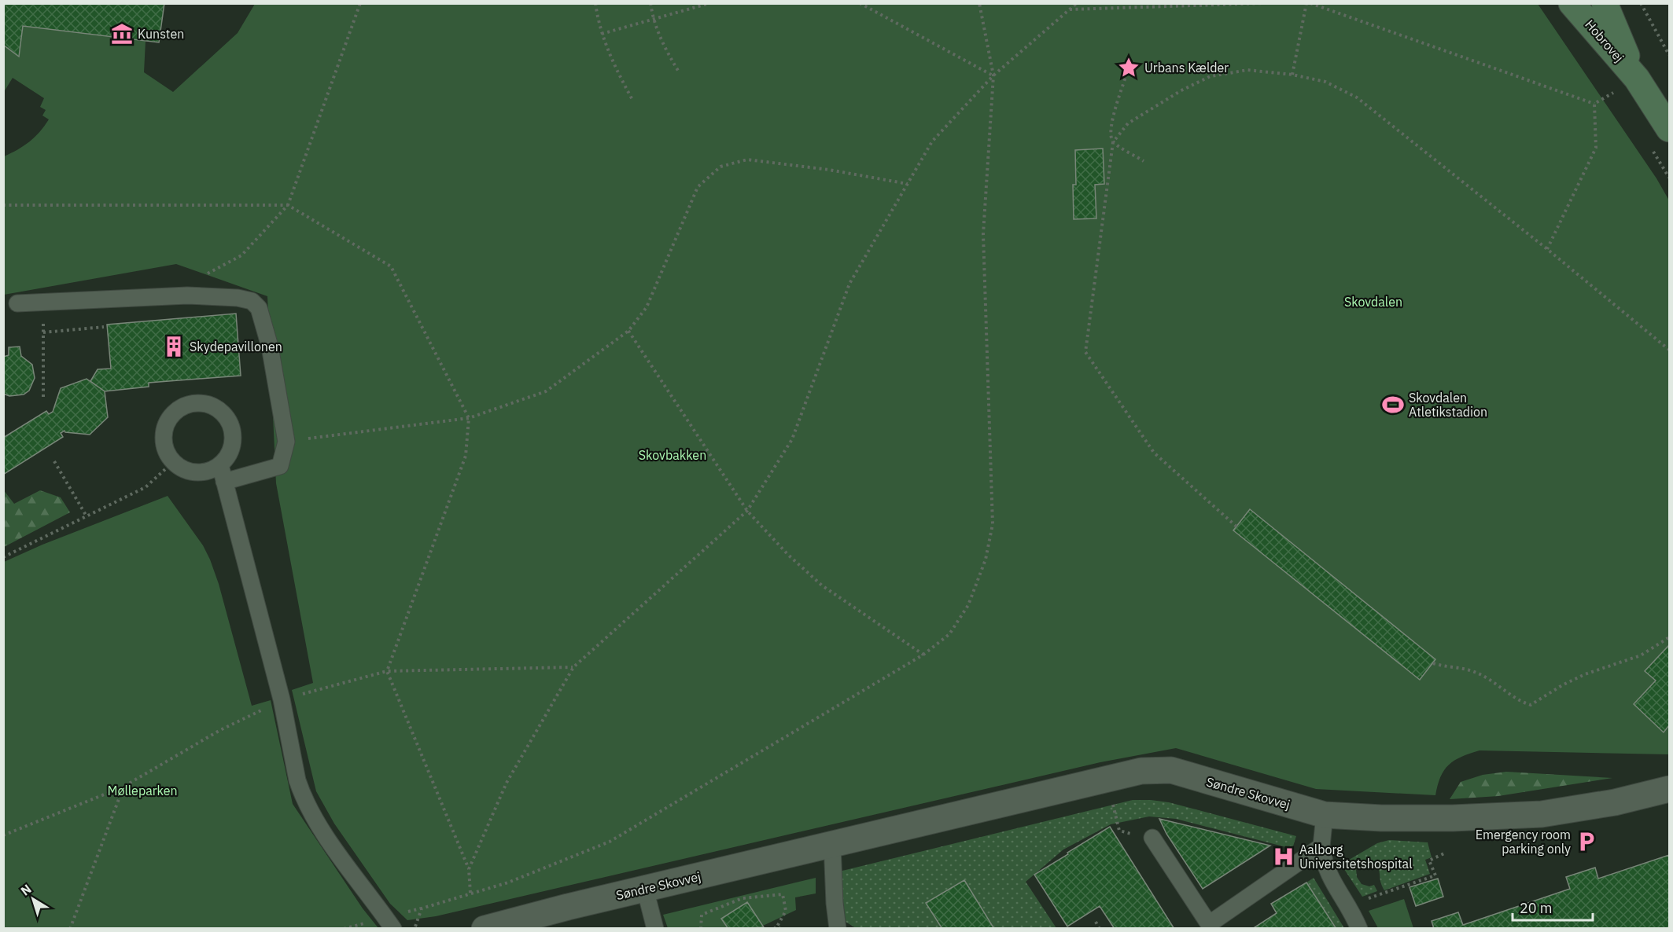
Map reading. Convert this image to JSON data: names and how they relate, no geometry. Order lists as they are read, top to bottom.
{
  "streets": {
    "main road": ["Hobrovej"],
    "street": ["Søndre Skovvej"]
  },
  "parks": ["Skovdalen", "Skovbakken", "Mølleparken"],
  "places": {
    "museum": ["Kunsten"],
    "place": ["Urbans Kælder"],
    "building": ["Skydepavillonen"],
    "sports": ["Skovdalen Atletikstadion"],
    "parking": ["Emergency room parking only"],
    "hospital": ["Aalborg Universitetshospital"]
  },
  "scale_bar": "20 m",
  "north": "top left"
}
